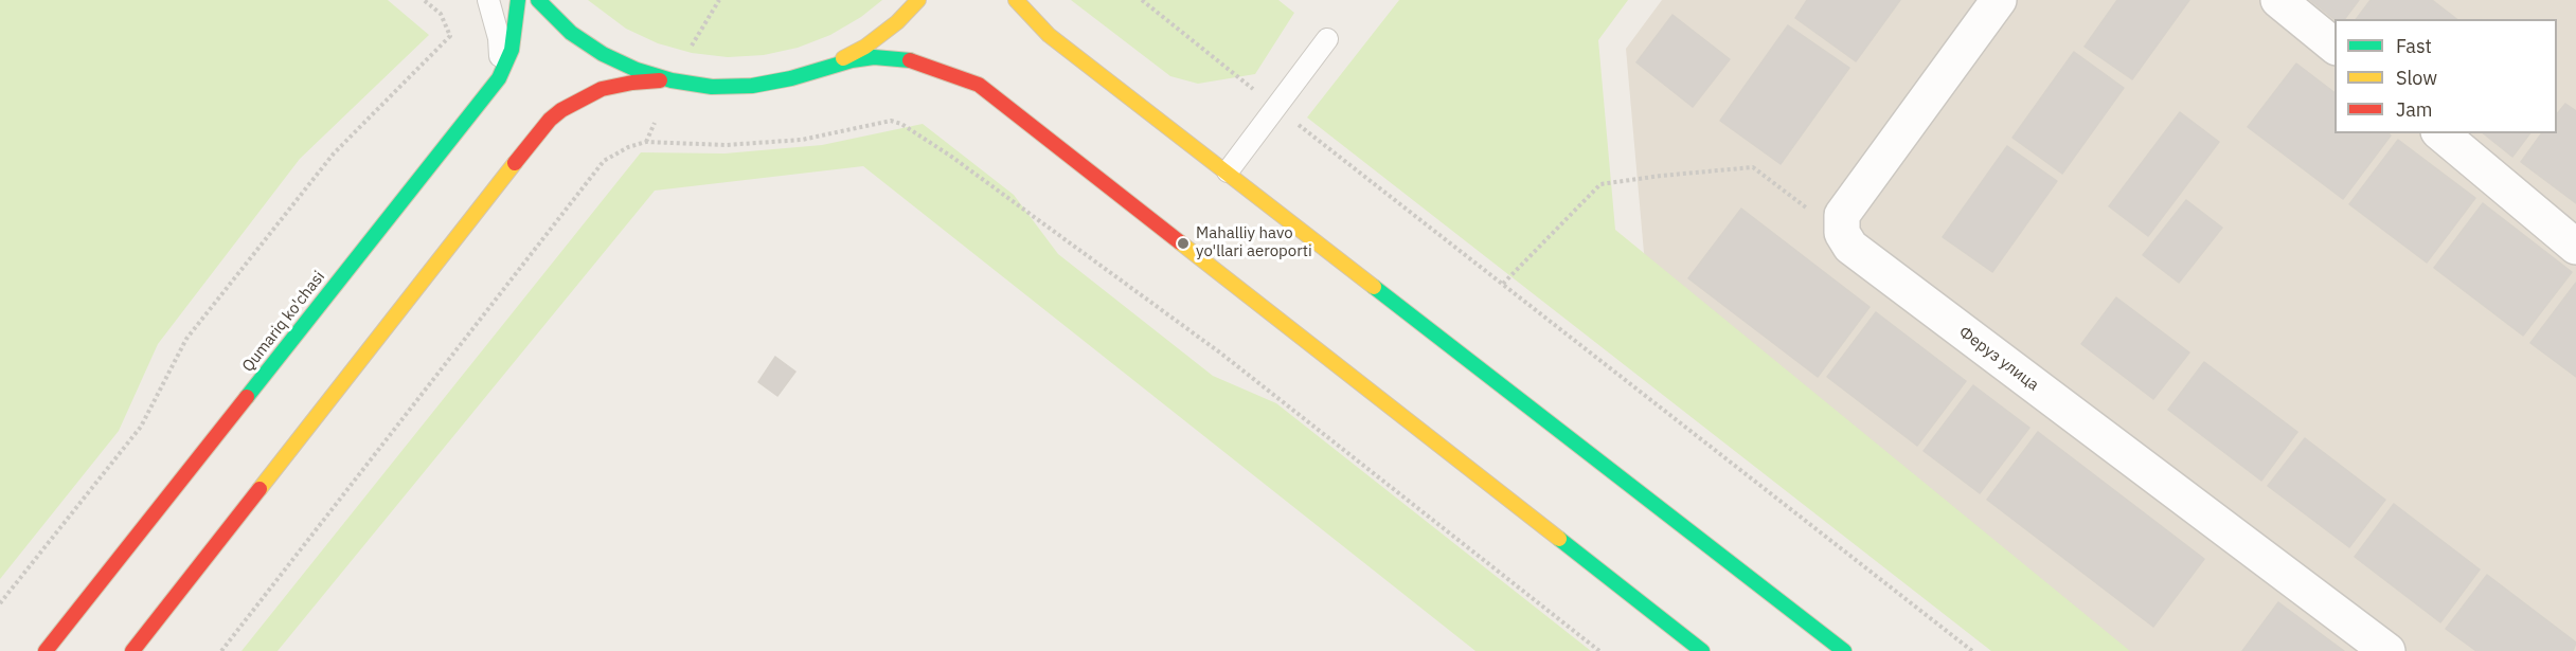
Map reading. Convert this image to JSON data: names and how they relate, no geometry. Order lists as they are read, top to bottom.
{
  "streets": {
    "main road": ["Qumariq ko'chasi"],
    "street": ["Феруз улица"]
  },
  "places": ["Mahalliy havo yo'llari aeroporti"],
  "legend": ["Fast", "Slow", "Jam"]
}
